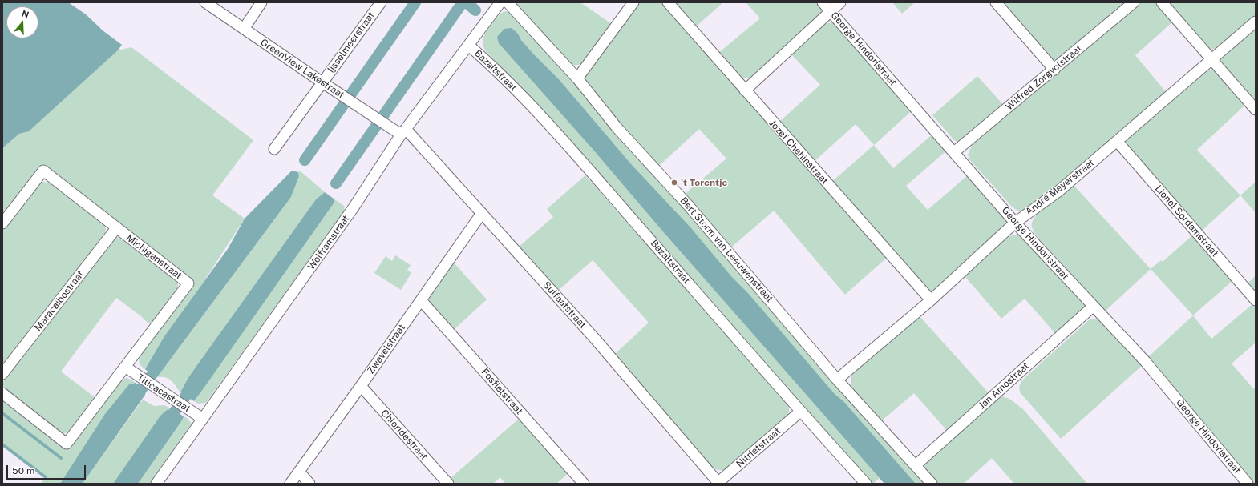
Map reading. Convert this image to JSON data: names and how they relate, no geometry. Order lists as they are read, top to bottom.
{
  "streets": {
    "street": [
      "Ijsselmeerstraat",
      "George Hindoristraat",
      "GreenView Lakestraat",
      "Bazaltstraat",
      "Wilfred Zorgvolstraat",
      "Jozef Chehinstraat",
      "André Meyerstraat",
      "Lionel Sordamstraat",
      "Wolframstraat",
      "Bert Storm van Leeuwenstraat",
      "Michiganstraat",
      "Maracaibostraat",
      "Sulfaatstraat",
      "Zwavelstraat",
      "Jan Amostraat",
      "Fosfietstraat",
      "Titicacastraat",
      "Chloridestraat",
      "Nitrietstraat"
    ]
  },
  "crossings": [
    ["Ijsselmeerstraat", "GreenView Lakestraat"],
    ["George Hindoristraat", "Wilfred Zorgvolstraat"],
    ["George Hindoristraat", "André Meyerstraat"],
    ["George Hindoristraat", "Jan Amostraat"],
    ["GreenView Lakestraat", "Wolframstraat"],
    ["GreenView Lakestraat", "Sulfaatstraat"],
    ["Bazaltstraat", "Wolframstraat"],
    ["Bazaltstraat", "Nitrietstraat"],
    ["Jozef Chehinstraat", "André Meyerstraat"],
    ["André Meyerstraat", "Lionel Sordamstraat"],
    ["André Meyerstraat", "Bert Storm van Leeuwenstraat"],
    ["Wolframstraat", "Sulfaatstraat"],
    ["Wolframstraat", "Titicacastraat"],
    ["Bert Storm van Leeuwenstraat", "Jan Amostraat"],
    ["Michiganstraat", "Maracaibostraat"],
    ["Michiganstraat", "Titicacastraat"],
    ["Sulfaatstraat", "Zwavelstraat"],
    ["Sulfaatstraat", "Nitrietstraat"],
    ["Zwavelstraat", "Fosfietstraat"],
    ["Zwavelstraat", "Chloridestraat"]
  ],
  "places": ["'t Torentje"],
  "scale_bar": "50 m",
  "north": "top"
}
